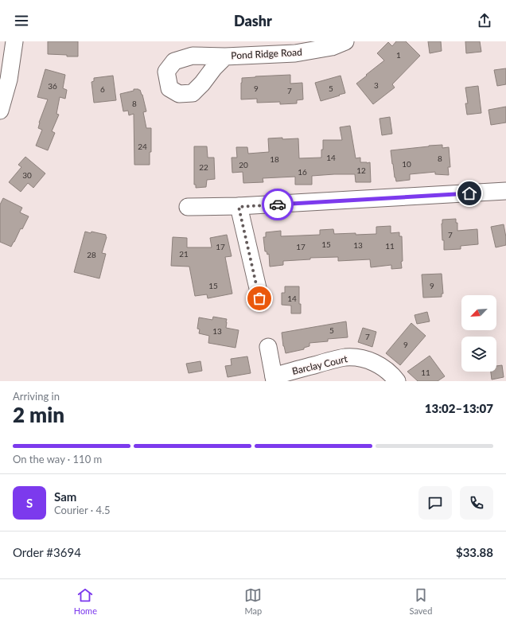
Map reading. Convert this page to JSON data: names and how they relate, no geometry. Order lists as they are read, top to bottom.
{
  "streets": {
    "street": ["Pond Ridge Road", "Barclay Court"]
  },
  "house_numbers": [
    "1",
    "3",
    "36",
    "9",
    "5",
    "6",
    "7",
    "8",
    "24",
    "14",
    "8",
    "18",
    "10",
    "20",
    "22",
    "12",
    "16",
    "30",
    "7",
    "15",
    "13",
    "11",
    "17",
    "17",
    "21",
    "28",
    "15",
    "9",
    "14",
    "5",
    "13",
    "7",
    "9",
    "11"
  ],
  "north": "bottom left",
  "page": {
    "header": "Dashr",
    "heading": ["2 min", "Arriving in", "13:02–13:07"],
    "panel": [
      "Sam",
      "Courier · 4.5",
      "Order #3694",
      "$33.88"
    ],
    "bar": "On the way · 110 m",
    "round": "S",
    "tabs": ["Home", "Map", "Saved"]
  }
}
